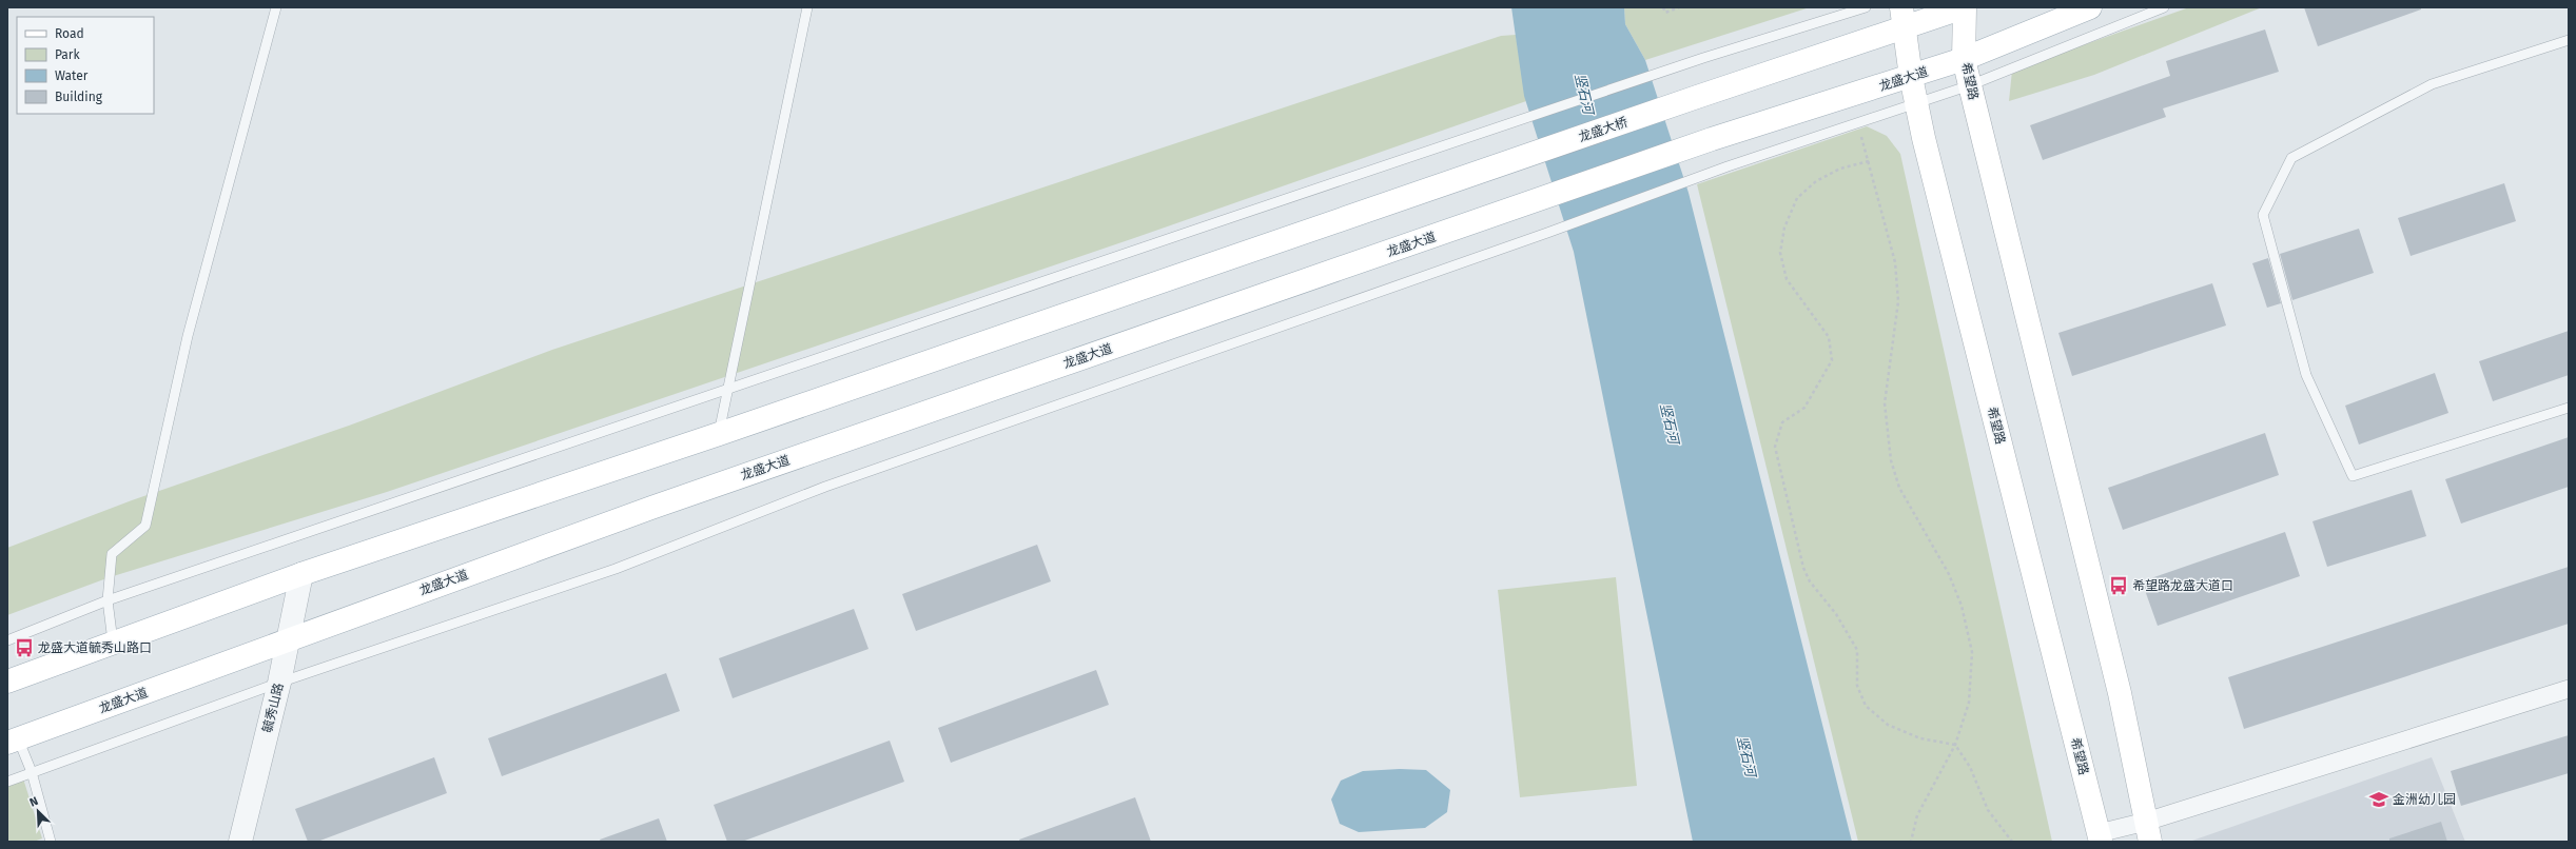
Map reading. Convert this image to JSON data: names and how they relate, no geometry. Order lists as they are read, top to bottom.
{
  "streets": {
    "main road": ["龙盛大道", "希望路", "龙盛大桥"],
    "street": ["毓秀山路"]
  },
  "crossings": [
    ["龙盛大道", "希望路"],
    ["龙盛大道", "毓秀山路"],
    ["希望路", "龙盛大桥"]
  ],
  "water": ["竖石河"],
  "places": {
    "bus stop": ["希望路龙盛大道口", "龙盛大道毓秀山路口"],
    "school or university": ["金洲幼儿园"]
  },
  "legend": [
    "Road",
    "Park",
    "Water",
    "Building"
  ],
  "north": "top left"
}
